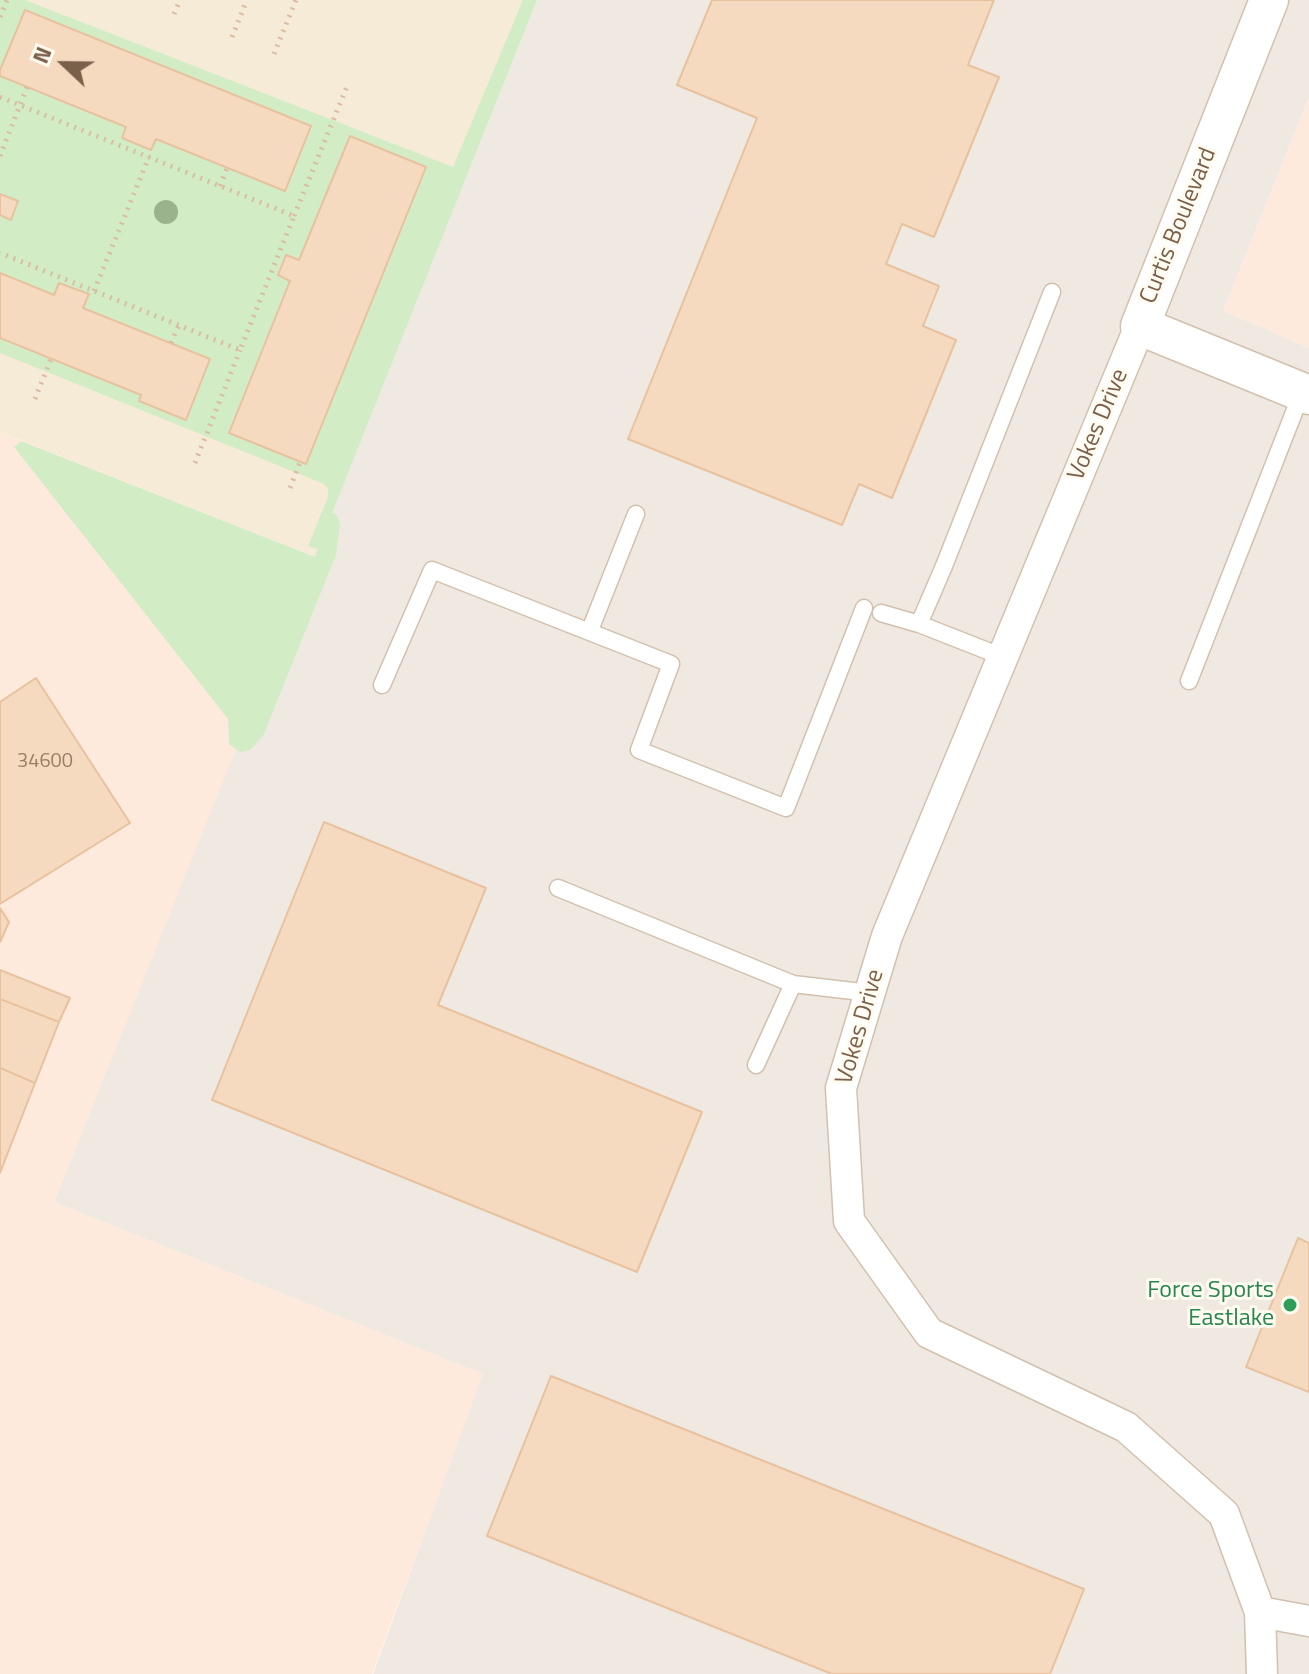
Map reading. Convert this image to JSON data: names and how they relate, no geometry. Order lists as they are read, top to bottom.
{
  "streets": {
    "street": ["Curtis Boulevard", "Vokes Drive"]
  },
  "crossings": [
    ["Curtis Boulevard", "Vokes Drive"]
  ],
  "places": ["Force Sports Eastlake"],
  "house_numbers": ["34600"],
  "north": "left"
}
